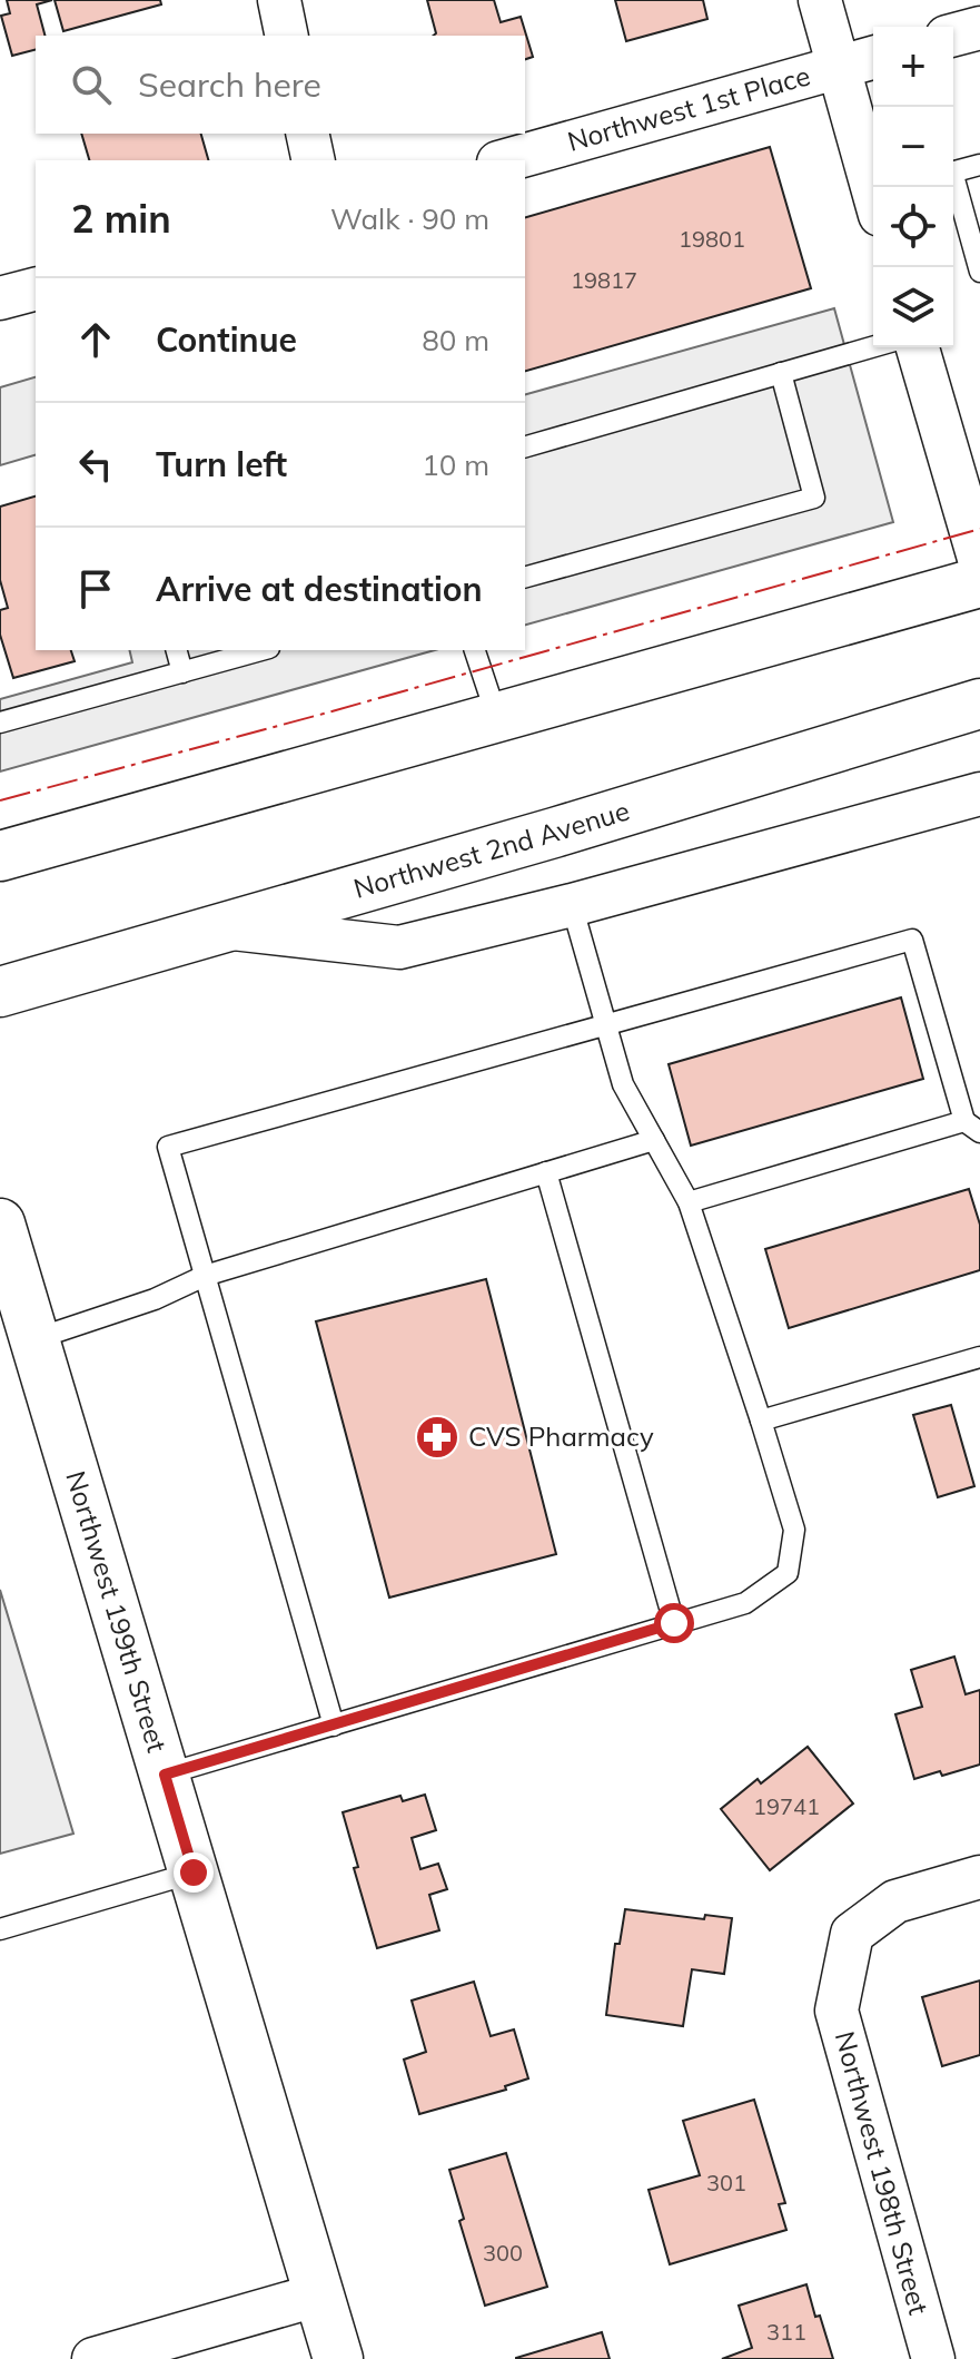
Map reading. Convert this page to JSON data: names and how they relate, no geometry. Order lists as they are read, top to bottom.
{
  "streets": {
    "main road": ["Northwest 2nd Avenue", "Northwest 199th Street"],
    "street": ["Northwest 1st Place", "Northwest 198th Street"]
  },
  "places": {
    "pharmacy": ["CVS Pharmacy"]
  },
  "house_numbers": [
    "19801",
    "19817",
    "19741",
    "301",
    "300",
    "311"
  ],
  "page": {
    "map_buttons": ["+", "−"],
    "search": "Search here",
    "heading": ["2 min", "Walk · 90 m"],
    "list": [
      ["Continue", "80 m"],
      ["Turn left", "10 m"],
      "Arrive at destination"
    ]
  }
}
